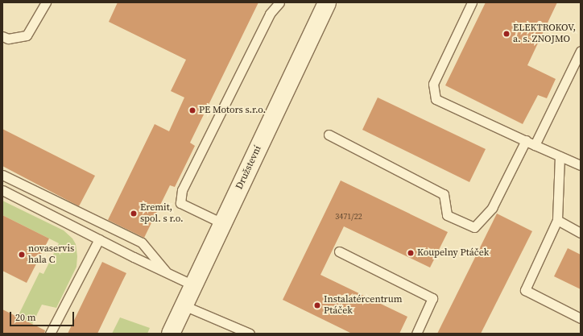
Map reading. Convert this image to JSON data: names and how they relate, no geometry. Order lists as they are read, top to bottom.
{
  "streets": {
    "main road": ["Družstevní"]
  },
  "places": [
    "ELEKTROKOV, a. s. ZNOJMO",
    "PE Motors s.r.o.",
    "Eremit, spol. s r.o.",
    "Koupelny Ptáček",
    "novaservis hala C",
    "Instalatércentrum Ptáček"
  ],
  "house_numbers": ["3471/22"],
  "scale_bar": "20 m"
}
